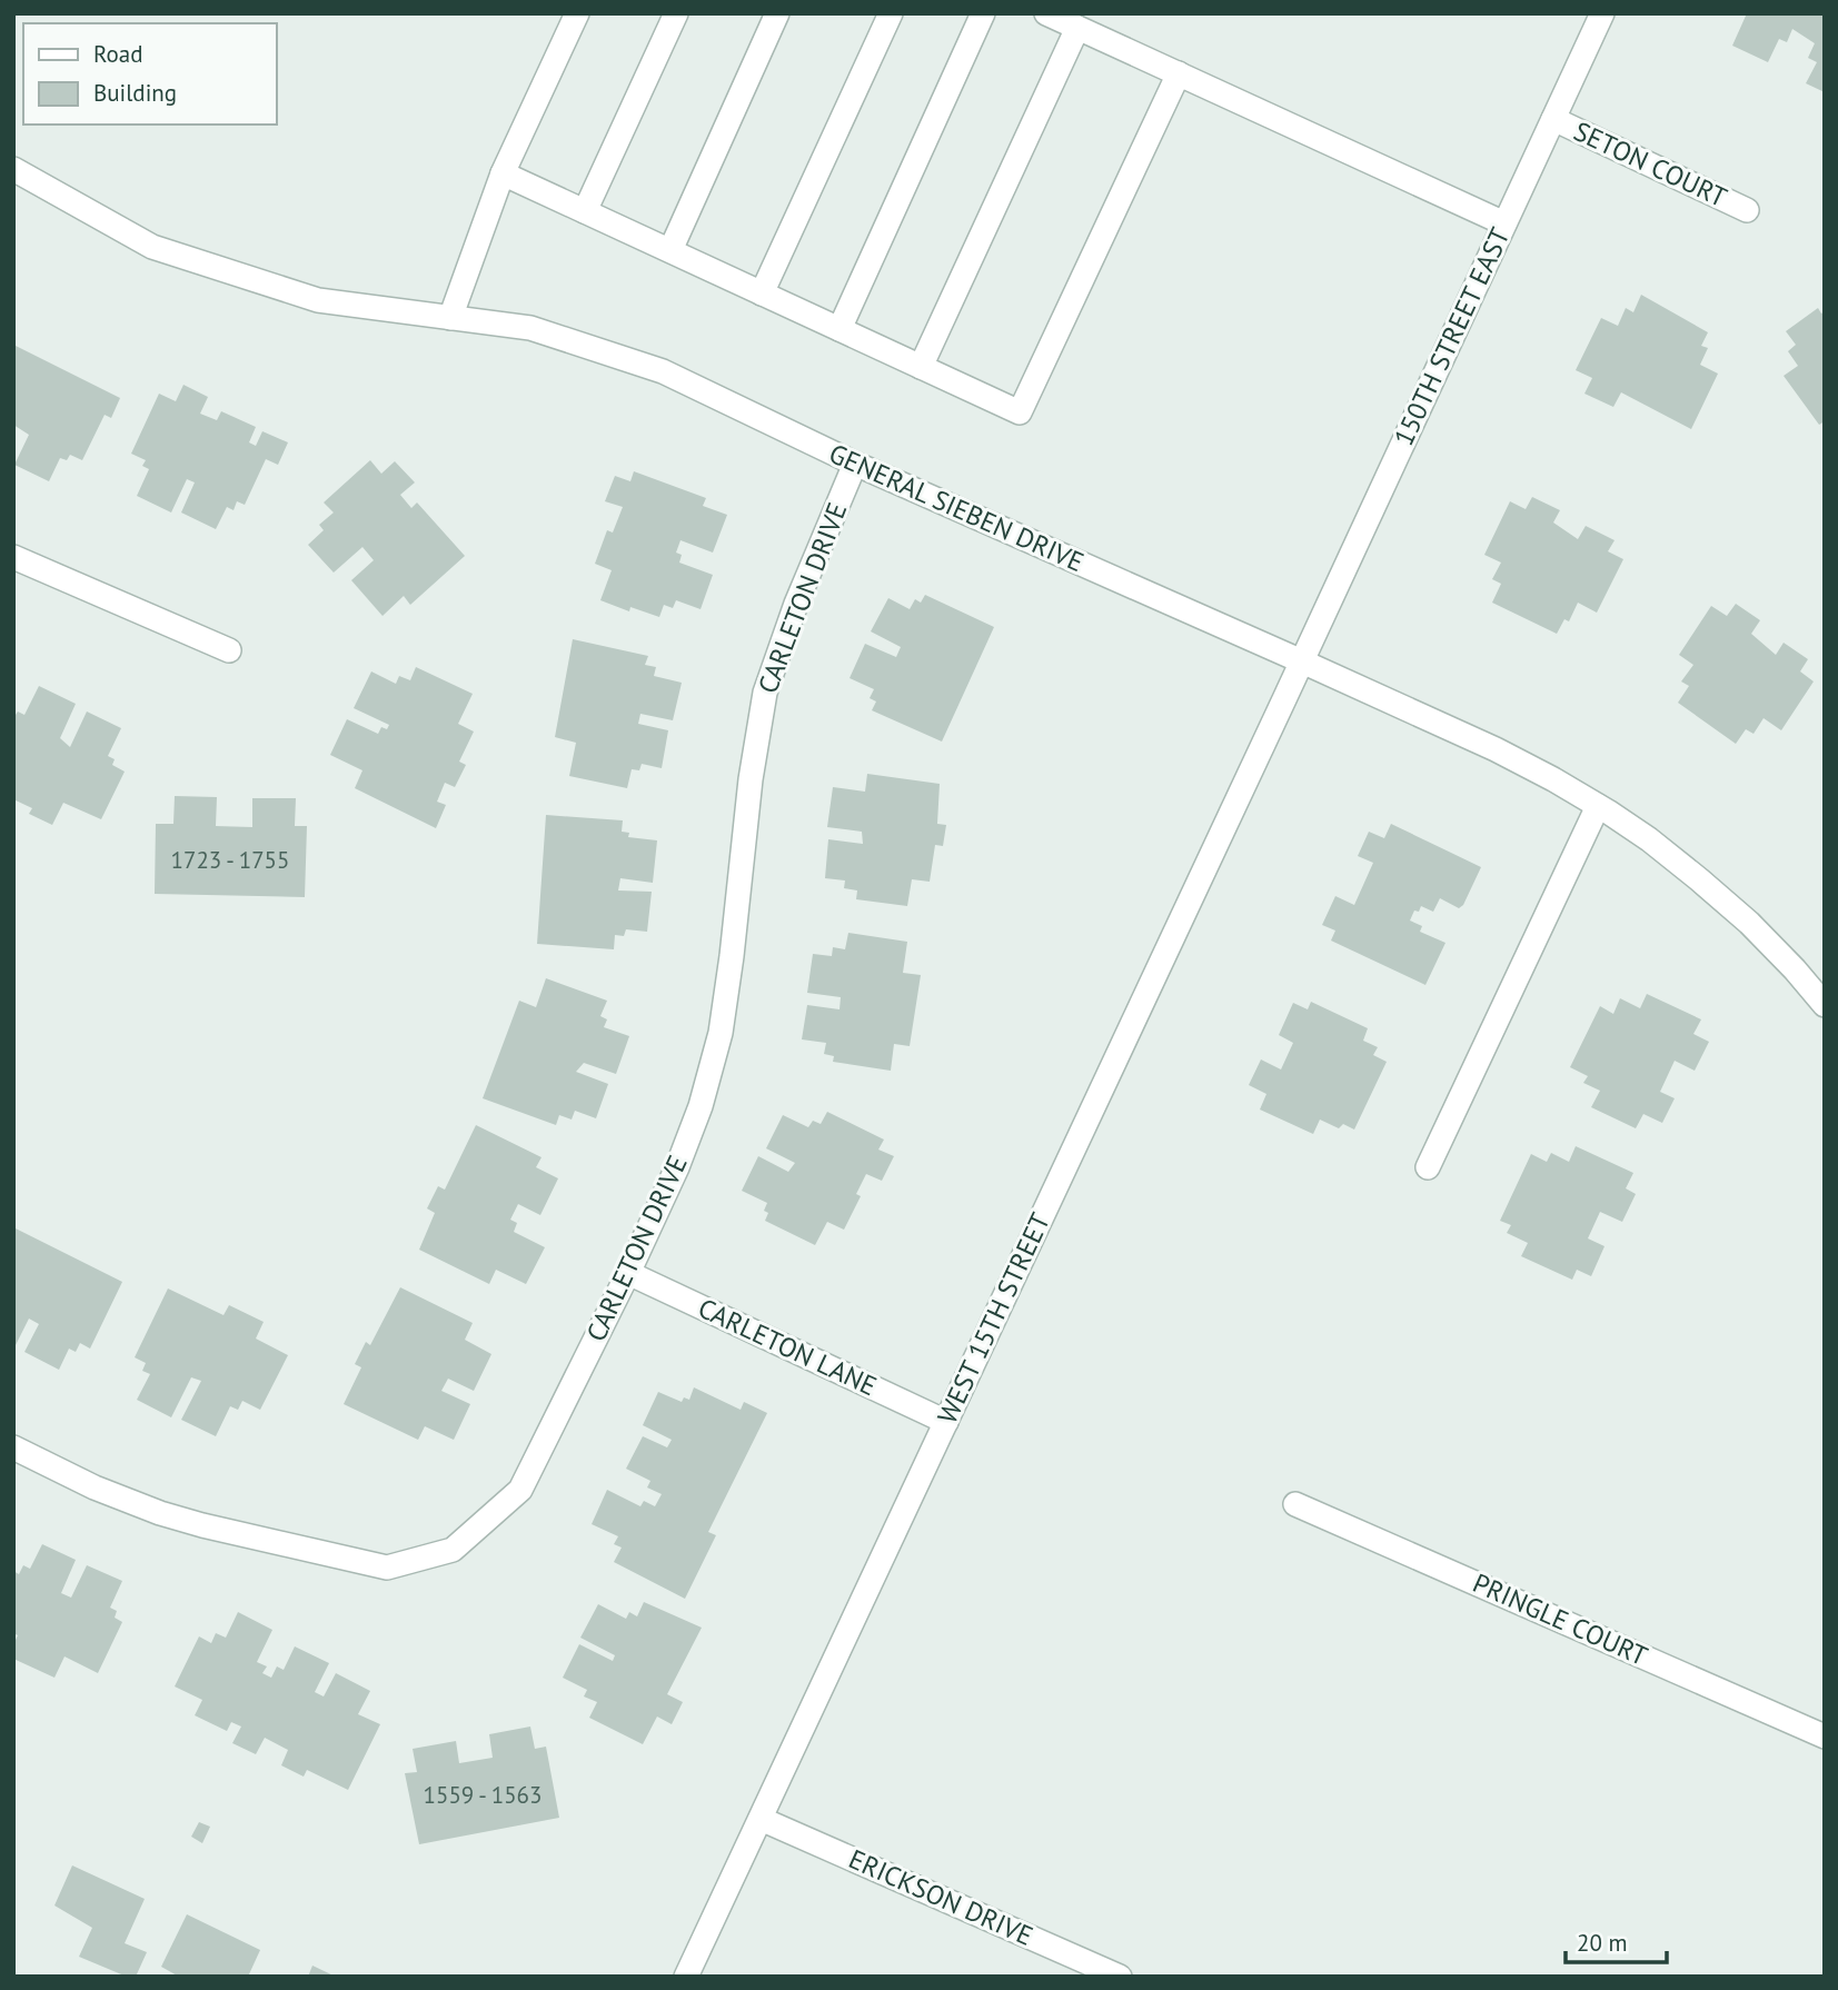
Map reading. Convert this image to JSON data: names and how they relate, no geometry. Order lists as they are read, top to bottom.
{
  "streets": {
    "street": [
      "SETON COURT",
      "150TH STREET EAST",
      "GENERAL SIEBEN DRIVE",
      "CARLETON DRIVE",
      "WEST 15TH STREET",
      "CARLETON LANE",
      "PRINGLE COURT",
      "ERICKSON DRIVE"
    ]
  },
  "crossings": [
    ["SETON COURT", "150TH STREET EAST"],
    ["150TH STREET EAST", "GENERAL SIEBEN DRIVE"],
    ["150TH STREET EAST", "WEST 15TH STREET"],
    ["GENERAL SIEBEN DRIVE", "CARLETON DRIVE"],
    ["GENERAL SIEBEN DRIVE", "WEST 15TH STREET"],
    ["CARLETON DRIVE", "CARLETON LANE"],
    ["WEST 15TH STREET", "CARLETON LANE"],
    ["WEST 15TH STREET", "ERICKSON DRIVE"]
  ],
  "house_numbers": ["1723 - 1755", "1559 - 1563"],
  "legend": ["Road", "Building"],
  "scale_bar": "20 m"
}
